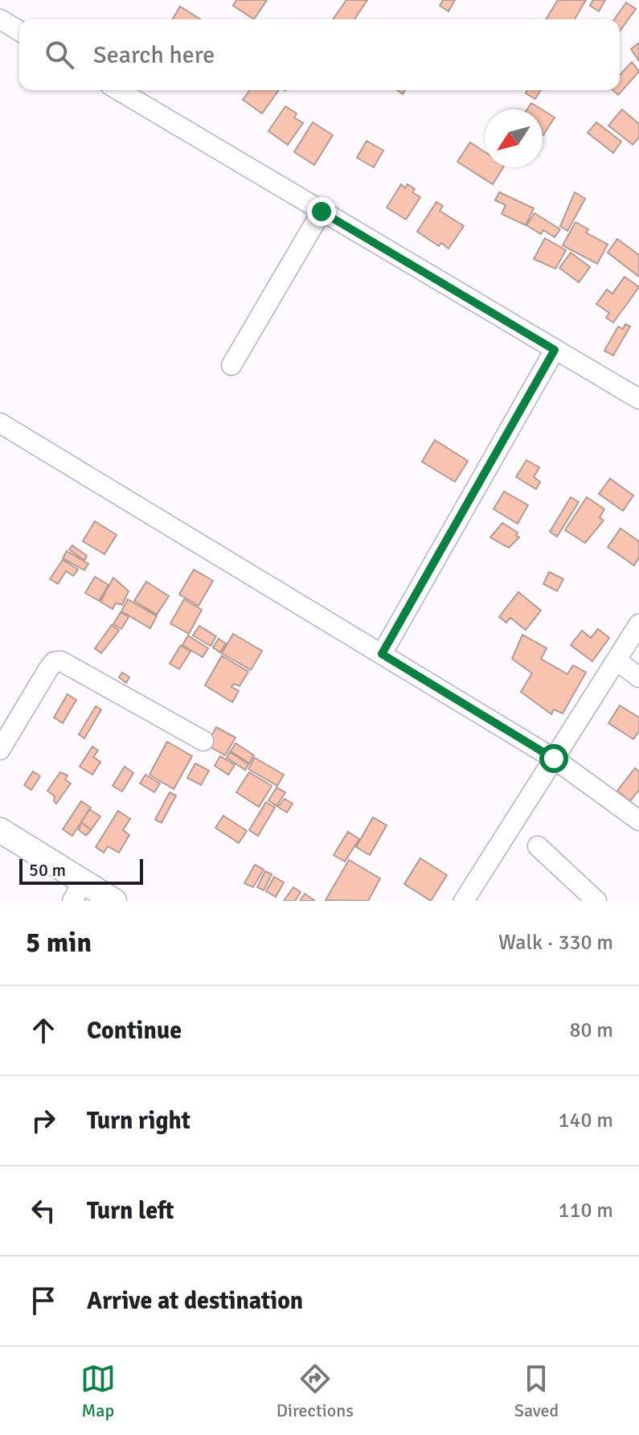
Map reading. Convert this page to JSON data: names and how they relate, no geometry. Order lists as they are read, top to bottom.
{
  "scale_bar": "50 m",
  "north": "bottom left",
  "page": {
    "search": "Search here",
    "scale": "50 m",
    "heading": ["5 min", "Walk · 330 m"],
    "list": [
      ["Continue", "80 m"],
      ["Turn right", "140 m"],
      ["Turn left", "110 m"],
      "Arrive at destination"
    ],
    "nav": ["Map", "Directions", "Saved"]
  }
}
